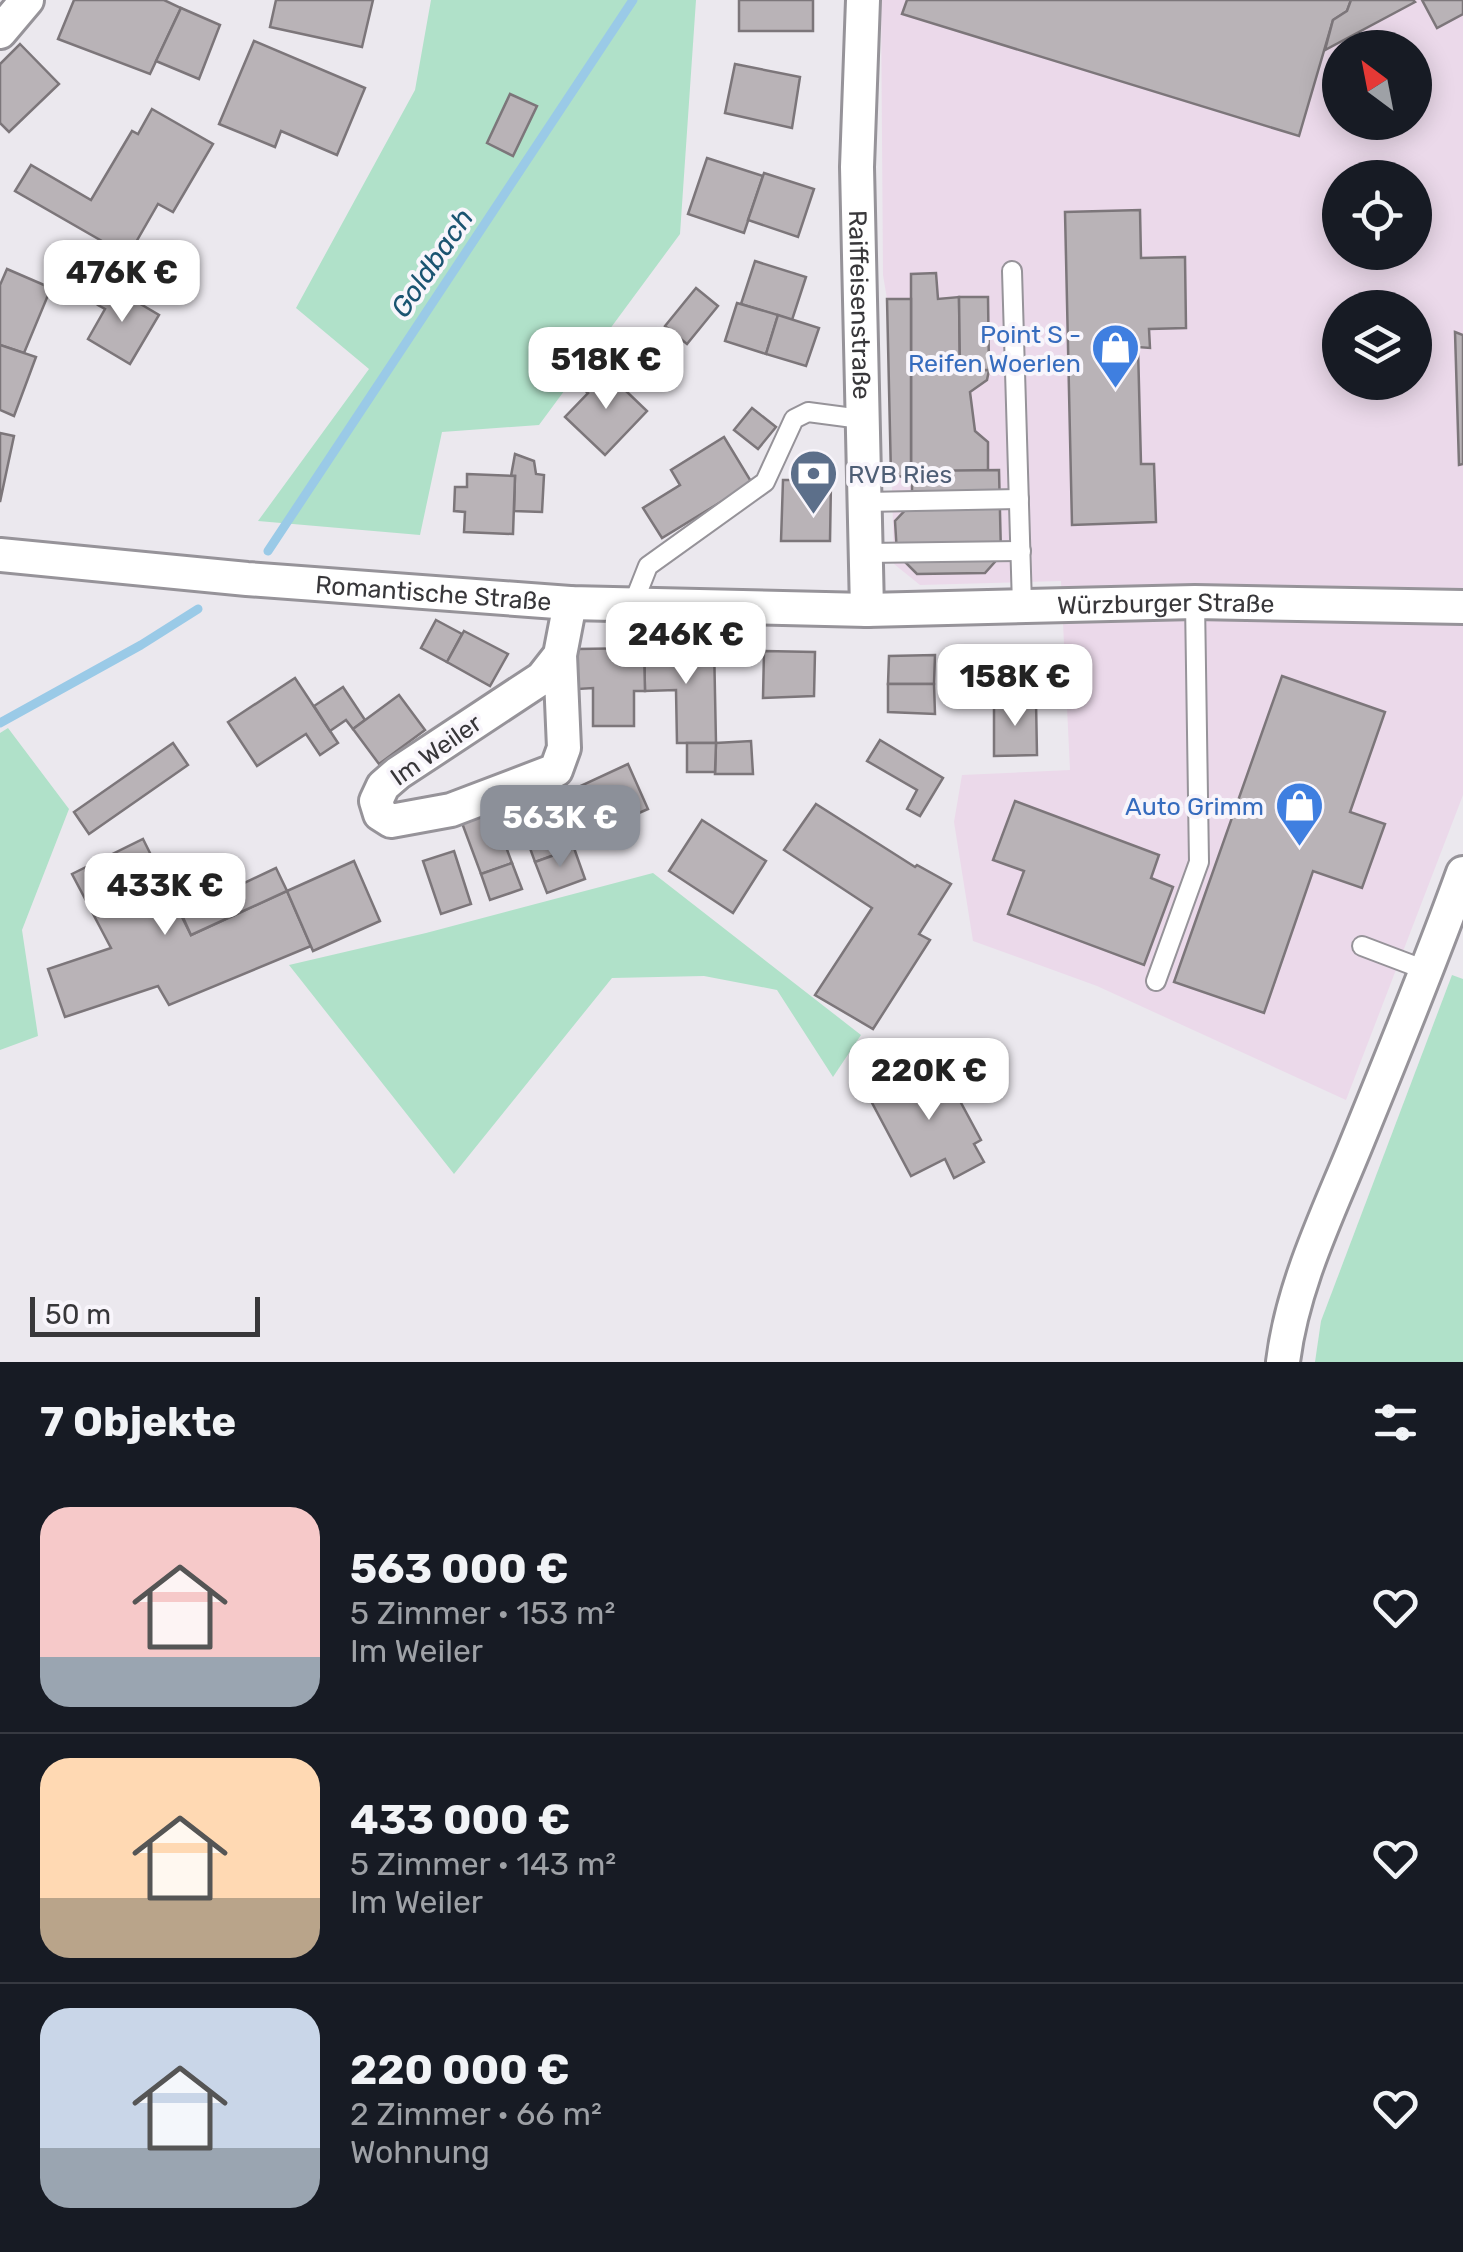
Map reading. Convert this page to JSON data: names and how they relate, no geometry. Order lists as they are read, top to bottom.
{
  "streets": {
    "street": [
      "Raiffeisenstraße",
      "Romantische Straße",
      "Würzburger Straße",
      "Im Weiler"
    ]
  },
  "crossings": [
    ["Raiffeisenstraße", "Romantische Straße"],
    ["Raiffeisenstraße", "Würzburger Straße"],
    ["Romantische Straße", "Würzburger Straße"],
    ["Romantische Straße", "Im Weiler"]
  ],
  "water": ["Goldbach"],
  "places": {
    "shop": ["Point S - Reifen Woerlen", "Auto Grimm"],
    "bank": ["RVB Ries"]
  },
  "scale_bar": "50 m",
  "north": "top left",
  "page": {
    "price": [
      "476K €",
      "518K €",
      "246K €",
      "158K €",
      "563K €",
      "433K €",
      "220K €"
    ],
    "scale": "50 m",
    "heading": "7 Objekte",
    "list": [
      {
        "name": "563 000 €",
        "note": "5 Zimmer · 153 m² · Im Weiler"
      },
      {
        "name": "433 000 €",
        "note": "5 Zimmer · 143 m² · Im Weiler"
      },
      {
        "name": "220 000 €",
        "note": "2 Zimmer · 66 m² · Wohnung"
      }
    ]
  }
}
